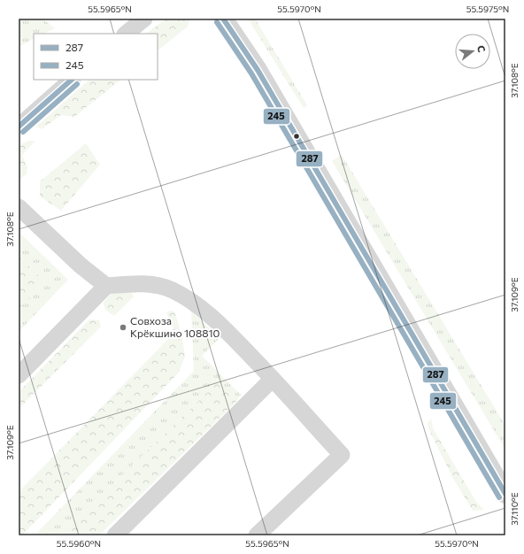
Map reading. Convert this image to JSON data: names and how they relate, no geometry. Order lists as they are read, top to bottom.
{
  "places": ["Совхоза Крёкшино 108810"],
  "lines": ["transit line 287", "transit line 245"],
  "legend": ["287", "245"],
  "north": "right",
  "coordinates": [
    "55.5965°N",
    "55.5970°N",
    "55.5975°N",
    "37.108°E",
    "37.109°E",
    "37.110°E",
    "55.5960°N"
  ]
}
